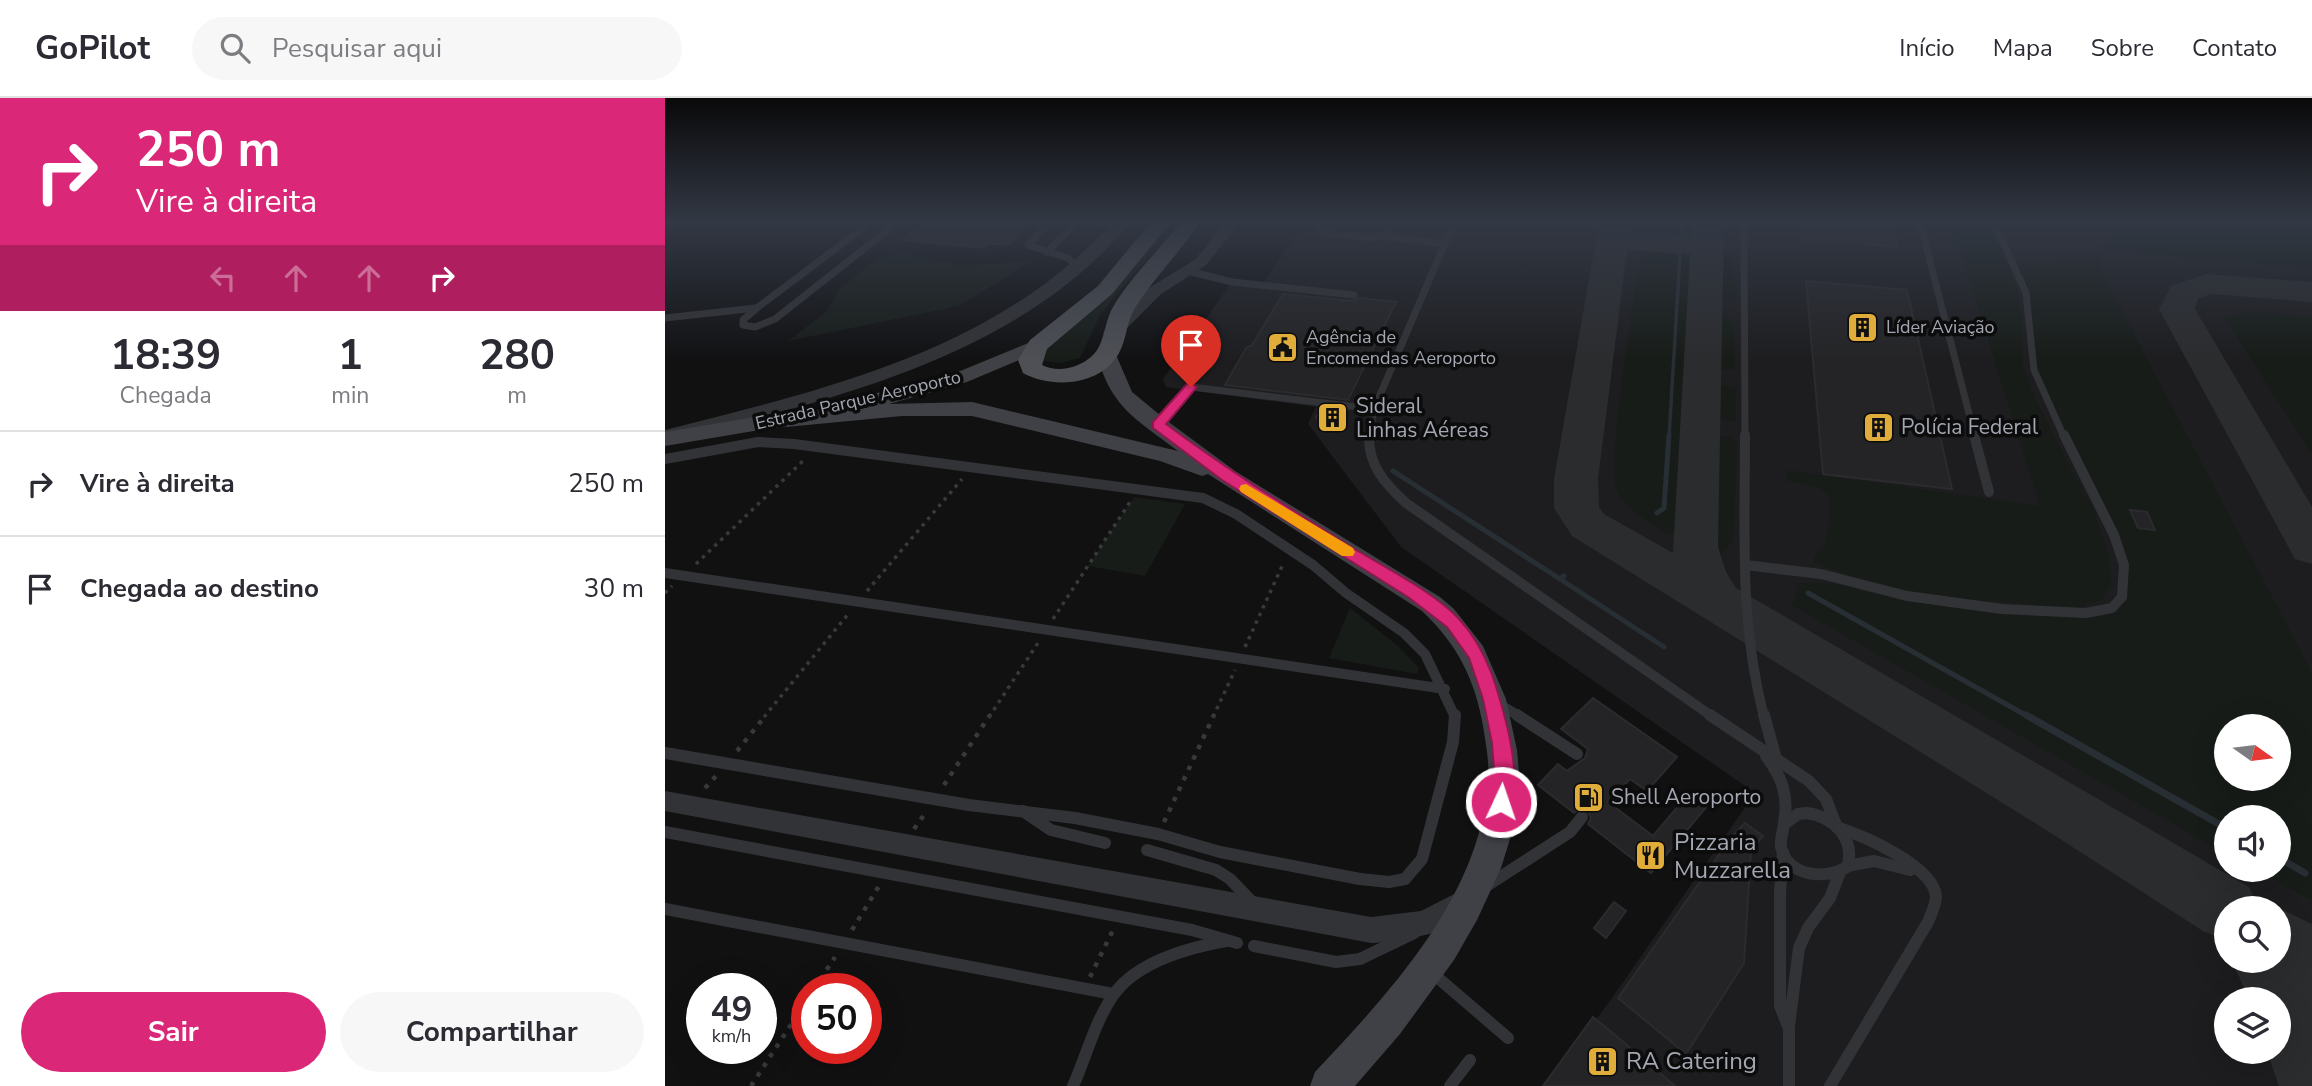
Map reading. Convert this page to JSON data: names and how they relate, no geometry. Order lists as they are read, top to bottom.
{
  "streets": {
    "main road": ["Estrada Parque Aeroporto"]
  },
  "places": {
    "building": [
      "Líder Aviação",
      "Sideral Linhas Aéreas",
      "Polícia Federal",
      "RA Catering"
    ],
    "public building": ["Agência de Encomendas Aeroporto"],
    "fuel station": ["Shell Aeroporto"],
    "restaurant": ["Pizzaria Muzzarella"]
  },
  "north": "right",
  "page": {
    "header": "GoPilot",
    "search": "Pesquisar aqui",
    "nav": [
      "Início",
      "Mapa",
      "Sobre",
      "Contato"
    ],
    "turn": ["250 m", "Vire à direita"],
    "eta": [
      "18:39",
      "Chegada",
      "1",
      "min",
      "280",
      "m"
    ],
    "list": [
      {
        "name": "Vire à direita",
        "value": "250 m"
      },
      {
        "name": "Chegada ao destino",
        "value": "30 m"
      }
    ],
    "speed": "49 km/h",
    "limit": "50",
    "buttons": ["Sair", "Compartilhar"]
  }
}
